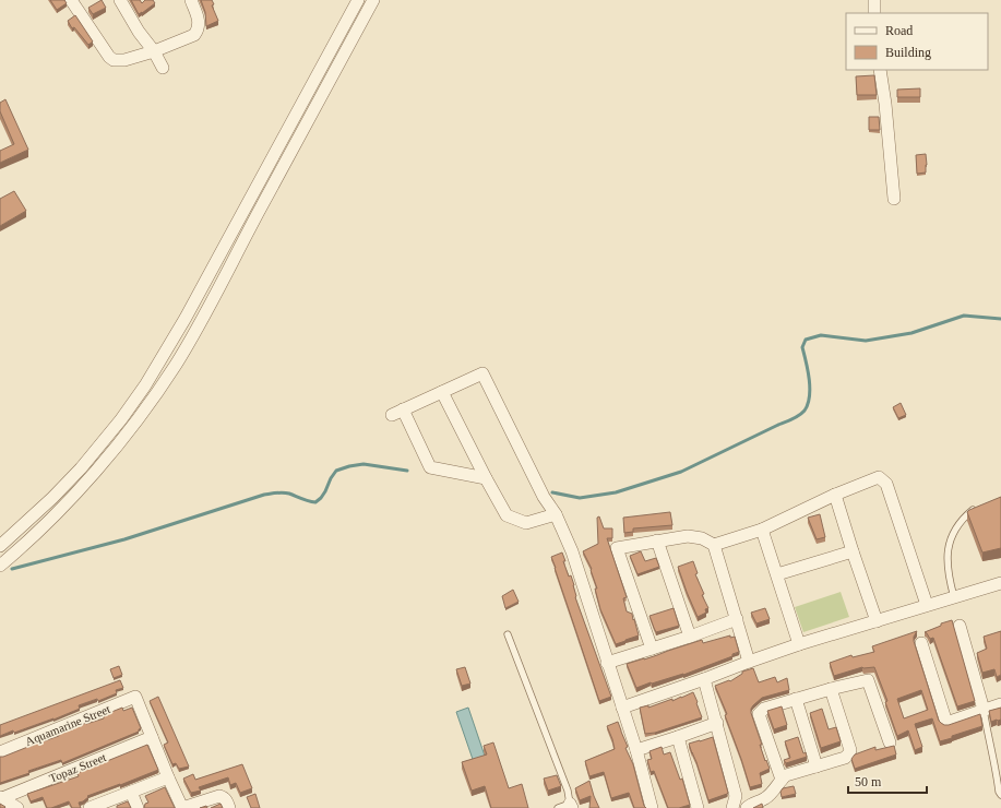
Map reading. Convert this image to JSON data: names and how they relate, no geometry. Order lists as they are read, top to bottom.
{
  "streets": {
    "street": ["Aquamarine Street", "Topaz Street"]
  },
  "crossings": [
    ["Aquamarine Street", "Topaz Street"]
  ],
  "legend": ["Road", "Building"],
  "scale_bar": "50 m"
}
